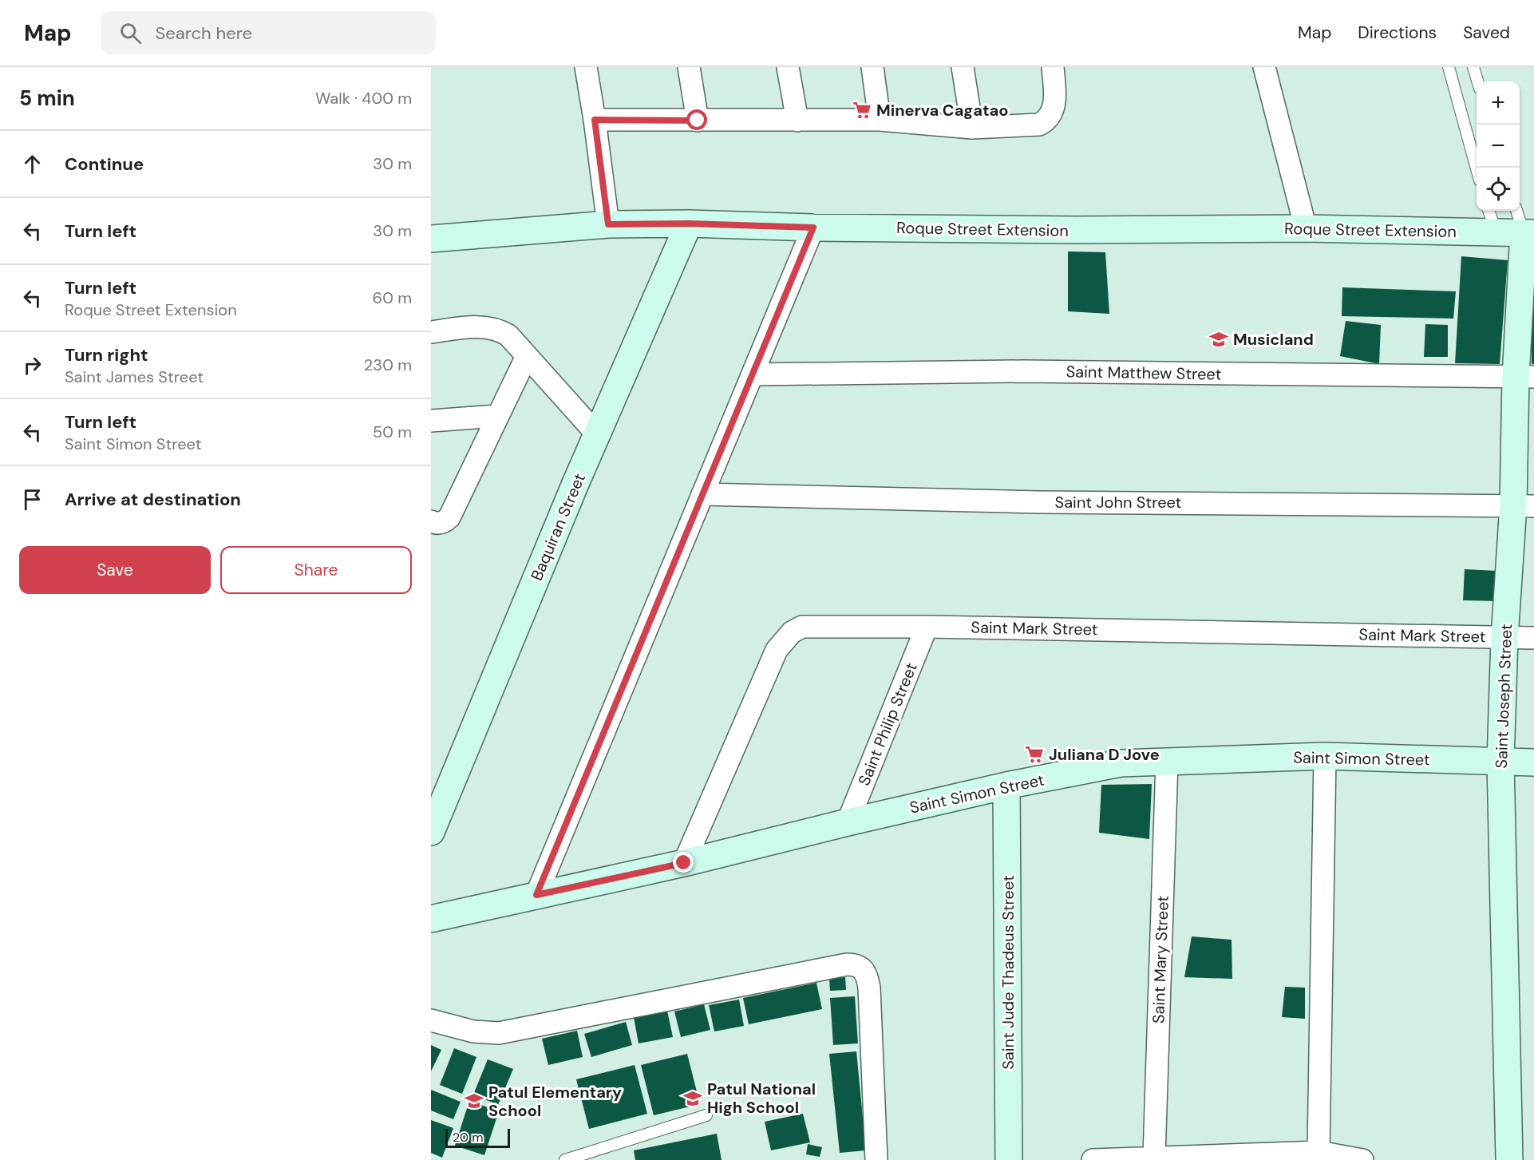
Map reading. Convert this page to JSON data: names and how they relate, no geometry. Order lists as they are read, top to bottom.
{
  "streets": {
    "street": [
      "Roque Street Extension",
      "Saint Matthew Street",
      "Saint John Street",
      "Baquiran Street",
      "Saint Mark Street",
      "Saint Joseph Street",
      "Saint Philip Street",
      "Saint Simon Street",
      "Saint Mary Street",
      "Saint Jude Thadeus Street"
    ]
  },
  "crossings": [
    ["Roque Street Extension", "Baquiran Street"],
    ["Roque Street Extension", "Saint Joseph Street"],
    ["Saint Matthew Street", "Saint Joseph Street"],
    ["Saint John Street", "Saint Joseph Street"],
    ["Saint Mark Street", "Saint Joseph Street"],
    ["Saint Mark Street", "Saint Philip Street"],
    ["Saint Mark Street", "Saint Simon Street"],
    ["Saint Joseph Street", "Saint Simon Street"],
    ["Saint Philip Street", "Saint Simon Street"],
    ["Saint Simon Street", "Saint Mary Street"],
    ["Saint Simon Street", "Saint Jude Thadeus Street"]
  ],
  "places": {
    "supermarket": ["Minerva Cagatao", "Juliana D Jove"],
    "school or university": ["Musicland", "Patul National High School", "Patul Elementary School"]
  },
  "scale_bar": "20 m",
  "page": {
    "header": "Map",
    "search": "Search here",
    "nav": ["Map", "Directions", "Saved"],
    "heading": ["5 min", "Walk · 400 m"],
    "map_buttons": ["+", "−"],
    "list": [
      ["Continue", "30 m"],
      ["Turn left", "30 m"],
      ["Turn left", "Roque Street Extension", "60 m"],
      ["Turn right", "Saint James Street", "230 m"],
      ["Turn left", "Saint Simon Street", "50 m"],
      "Arrive at destination"
    ],
    "buttons": ["Save", "Share"],
    "scale": "20 m"
  }
}
